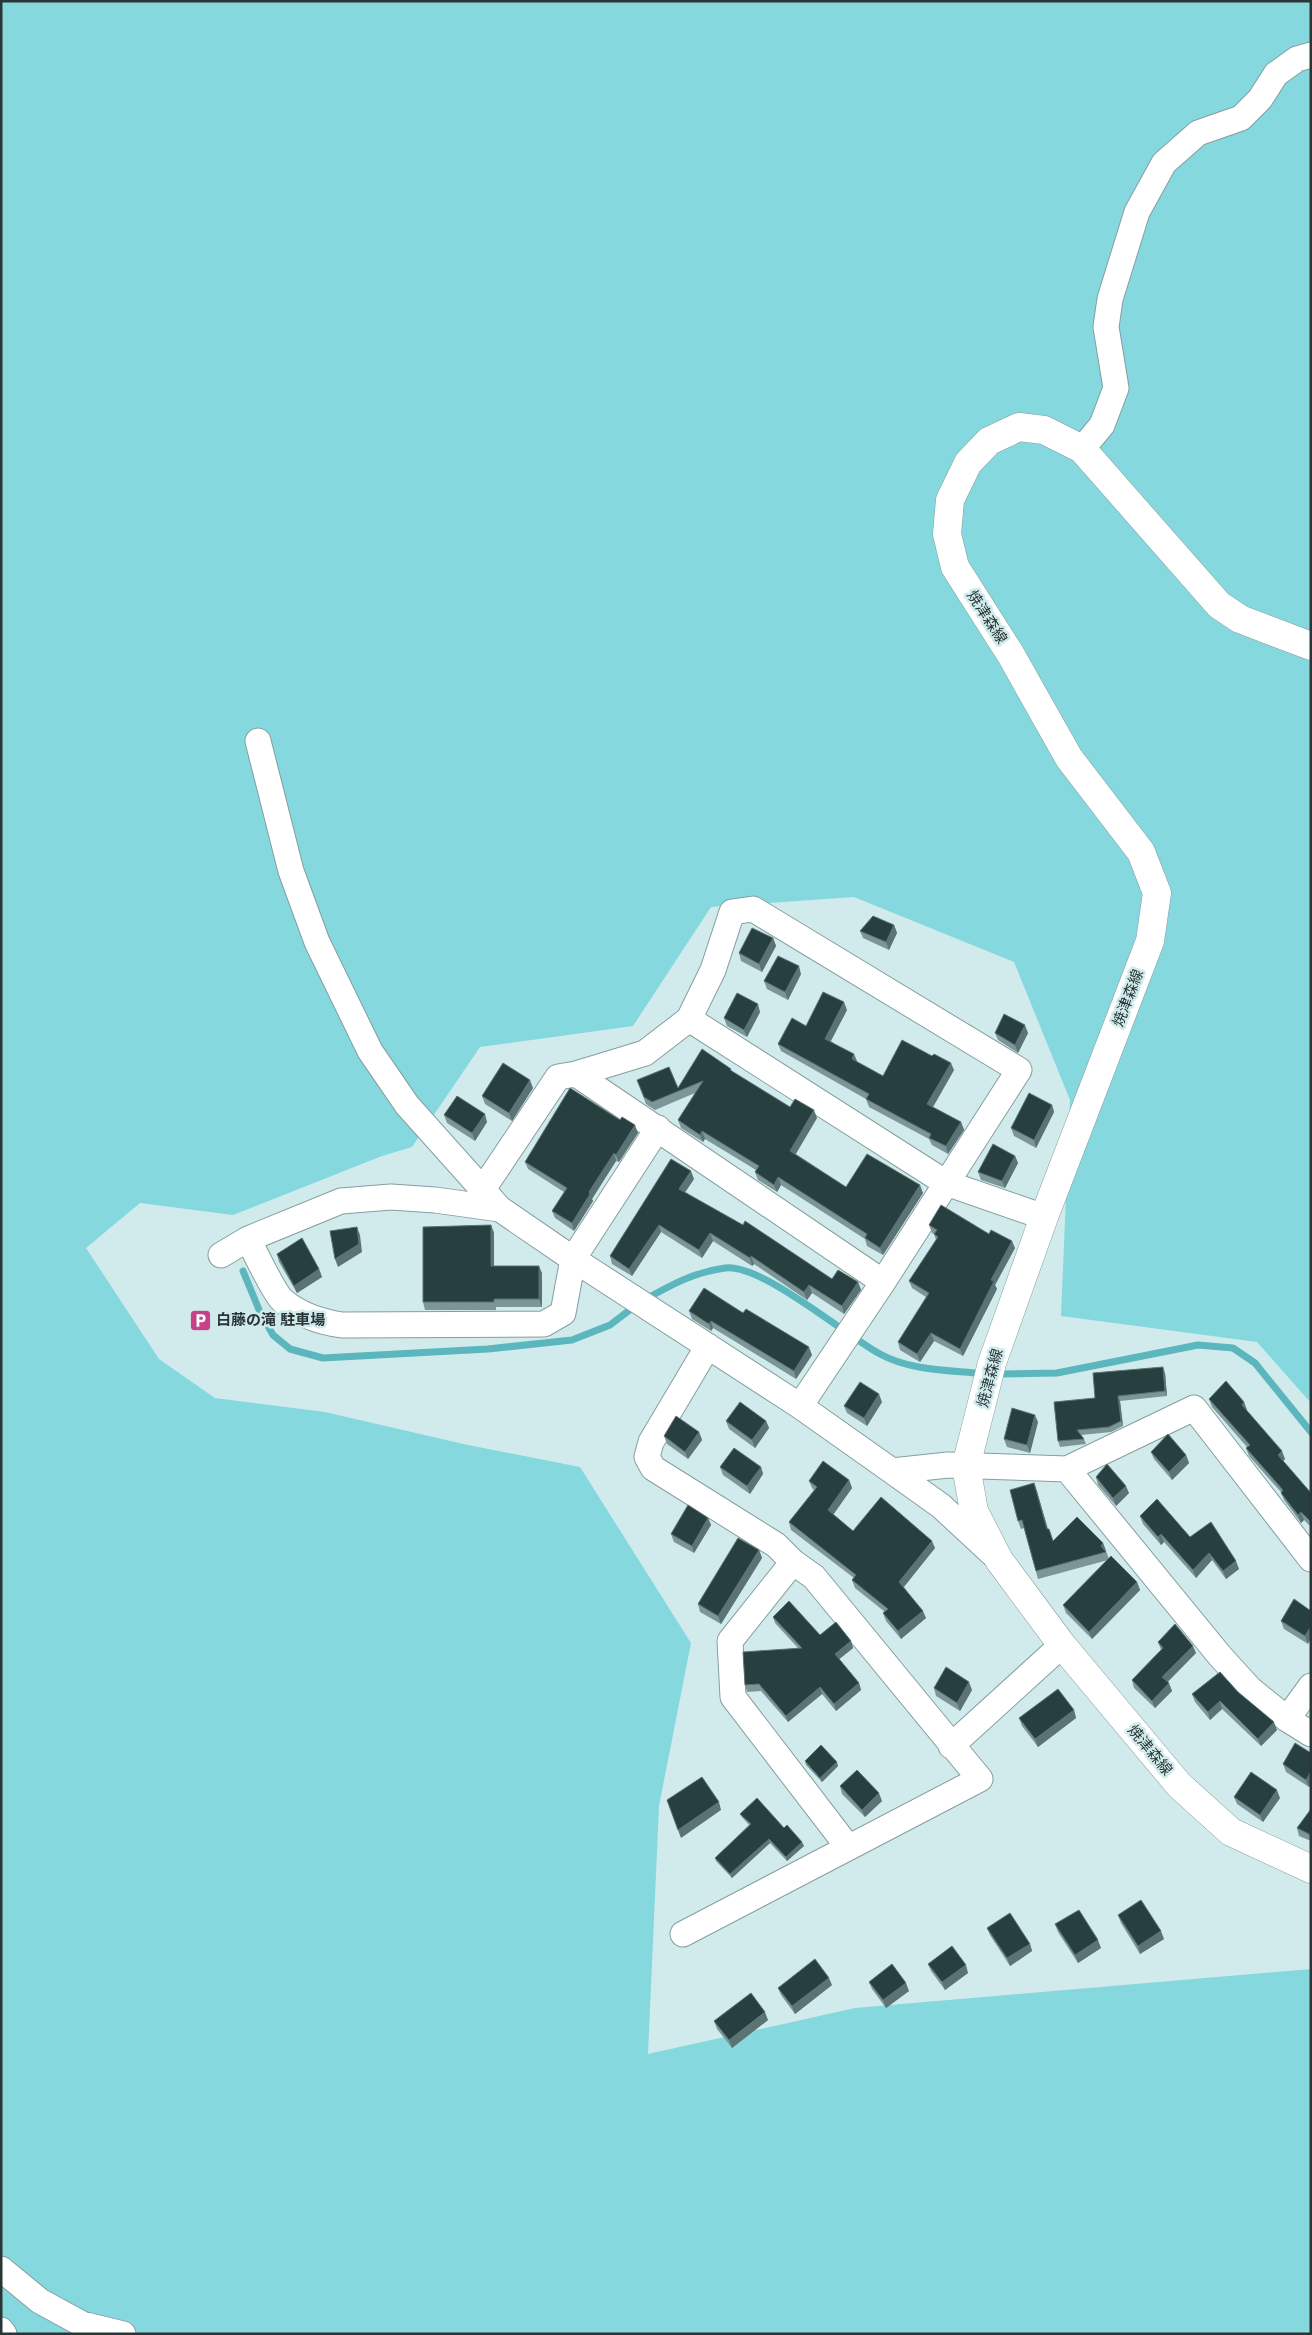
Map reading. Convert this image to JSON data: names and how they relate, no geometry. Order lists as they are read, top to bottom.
{
  "streets": {
    "main road": ["焼津森線"]
  },
  "places": {
    "parking": ["白藤の滝 駐車場"]
  }
}
